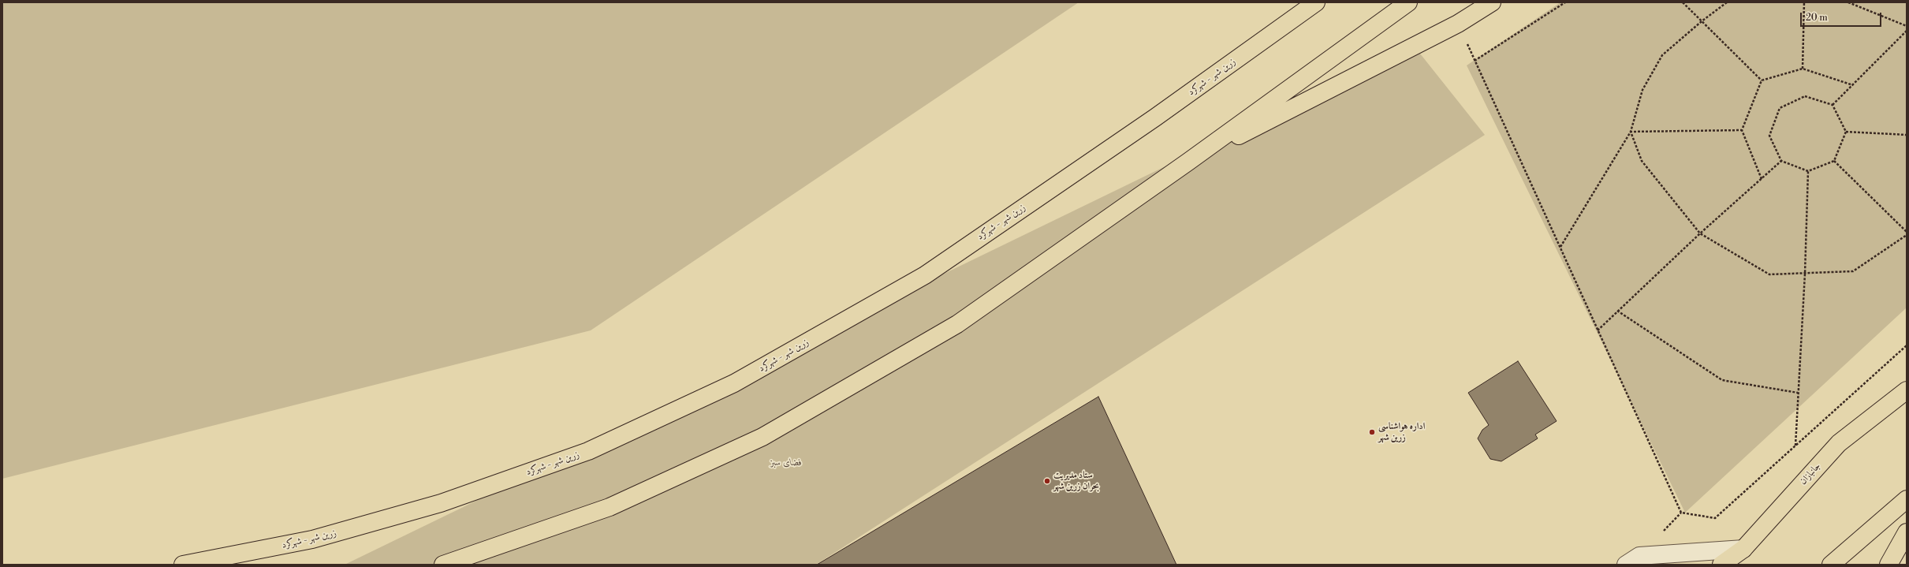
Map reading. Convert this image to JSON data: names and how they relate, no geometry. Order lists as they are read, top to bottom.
{
  "streets": {
    "main road": ["زرین شهر - شهرکرد", "جانبازان"]
  },
  "parks": ["فضای سبز"],
  "places": ["اداره هواشناسی زرین شهر", "ستاد مدیریت بحران زرین شهر"],
  "scale_bar": "20 m"
}
